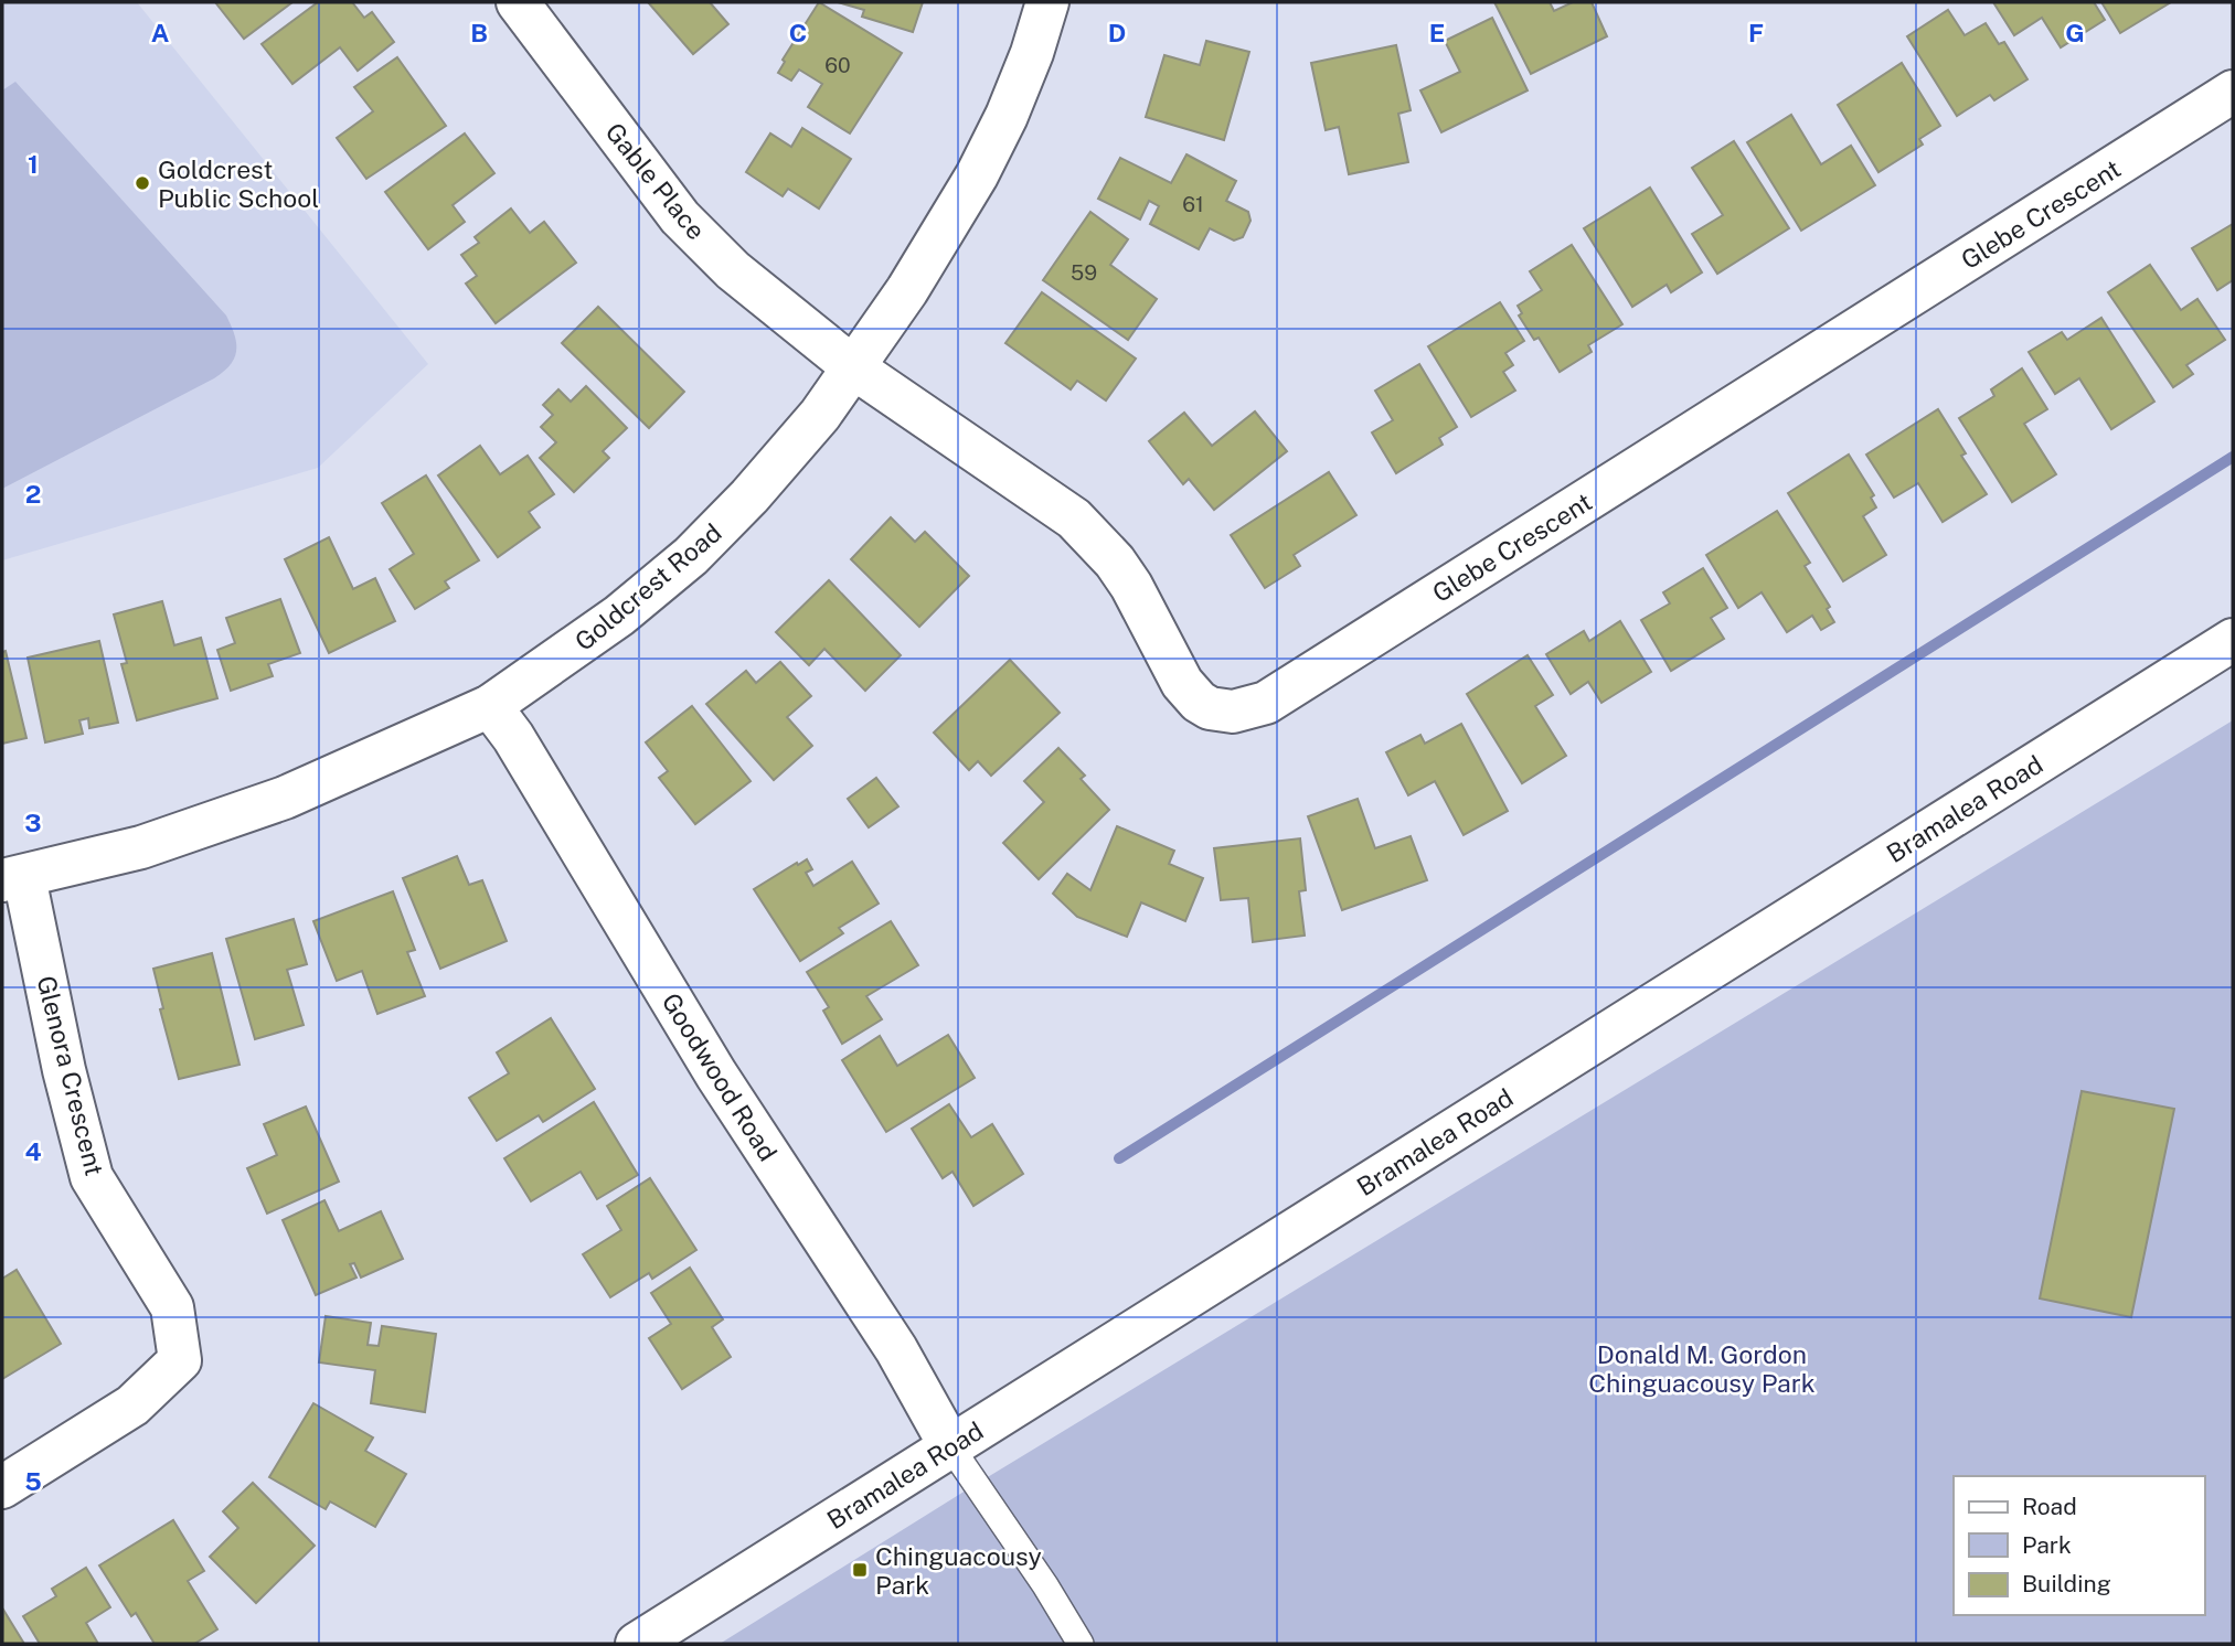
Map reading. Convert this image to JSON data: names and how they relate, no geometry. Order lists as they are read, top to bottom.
{
  "streets": {
    "street": [
      "Gable Place",
      "Glebe Crescent",
      "Goldcrest Road",
      "Bramalea Road",
      "Glenora Crescent",
      "Goodwood Road"
    ]
  },
  "crossings": [
    ["Gable Place", "Glebe Crescent"],
    ["Gable Place", "Goldcrest Road"],
    ["Glebe Crescent", "Goldcrest Road"],
    ["Goldcrest Road", "Glenora Crescent"],
    ["Goldcrest Road", "Goodwood Road"],
    ["Bramalea Road", "Goodwood Road"]
  ],
  "parks": ["Donald M. Gordon Chinguacousy Park"],
  "places": {
    "other": ["Goldcrest Public School"],
    "transit": ["Chinguacousy Park"]
  },
  "house_numbers": ["60", "61", "59"],
  "legend": ["Road", "Park", "Building"],
  "grid": {
    "columns": [
      "A",
      "B",
      "C",
      "D",
      "E",
      "F",
      "G"
    ],
    "rows": [
      "1",
      "2",
      "3",
      "4",
      "5"
    ]
  }
}
